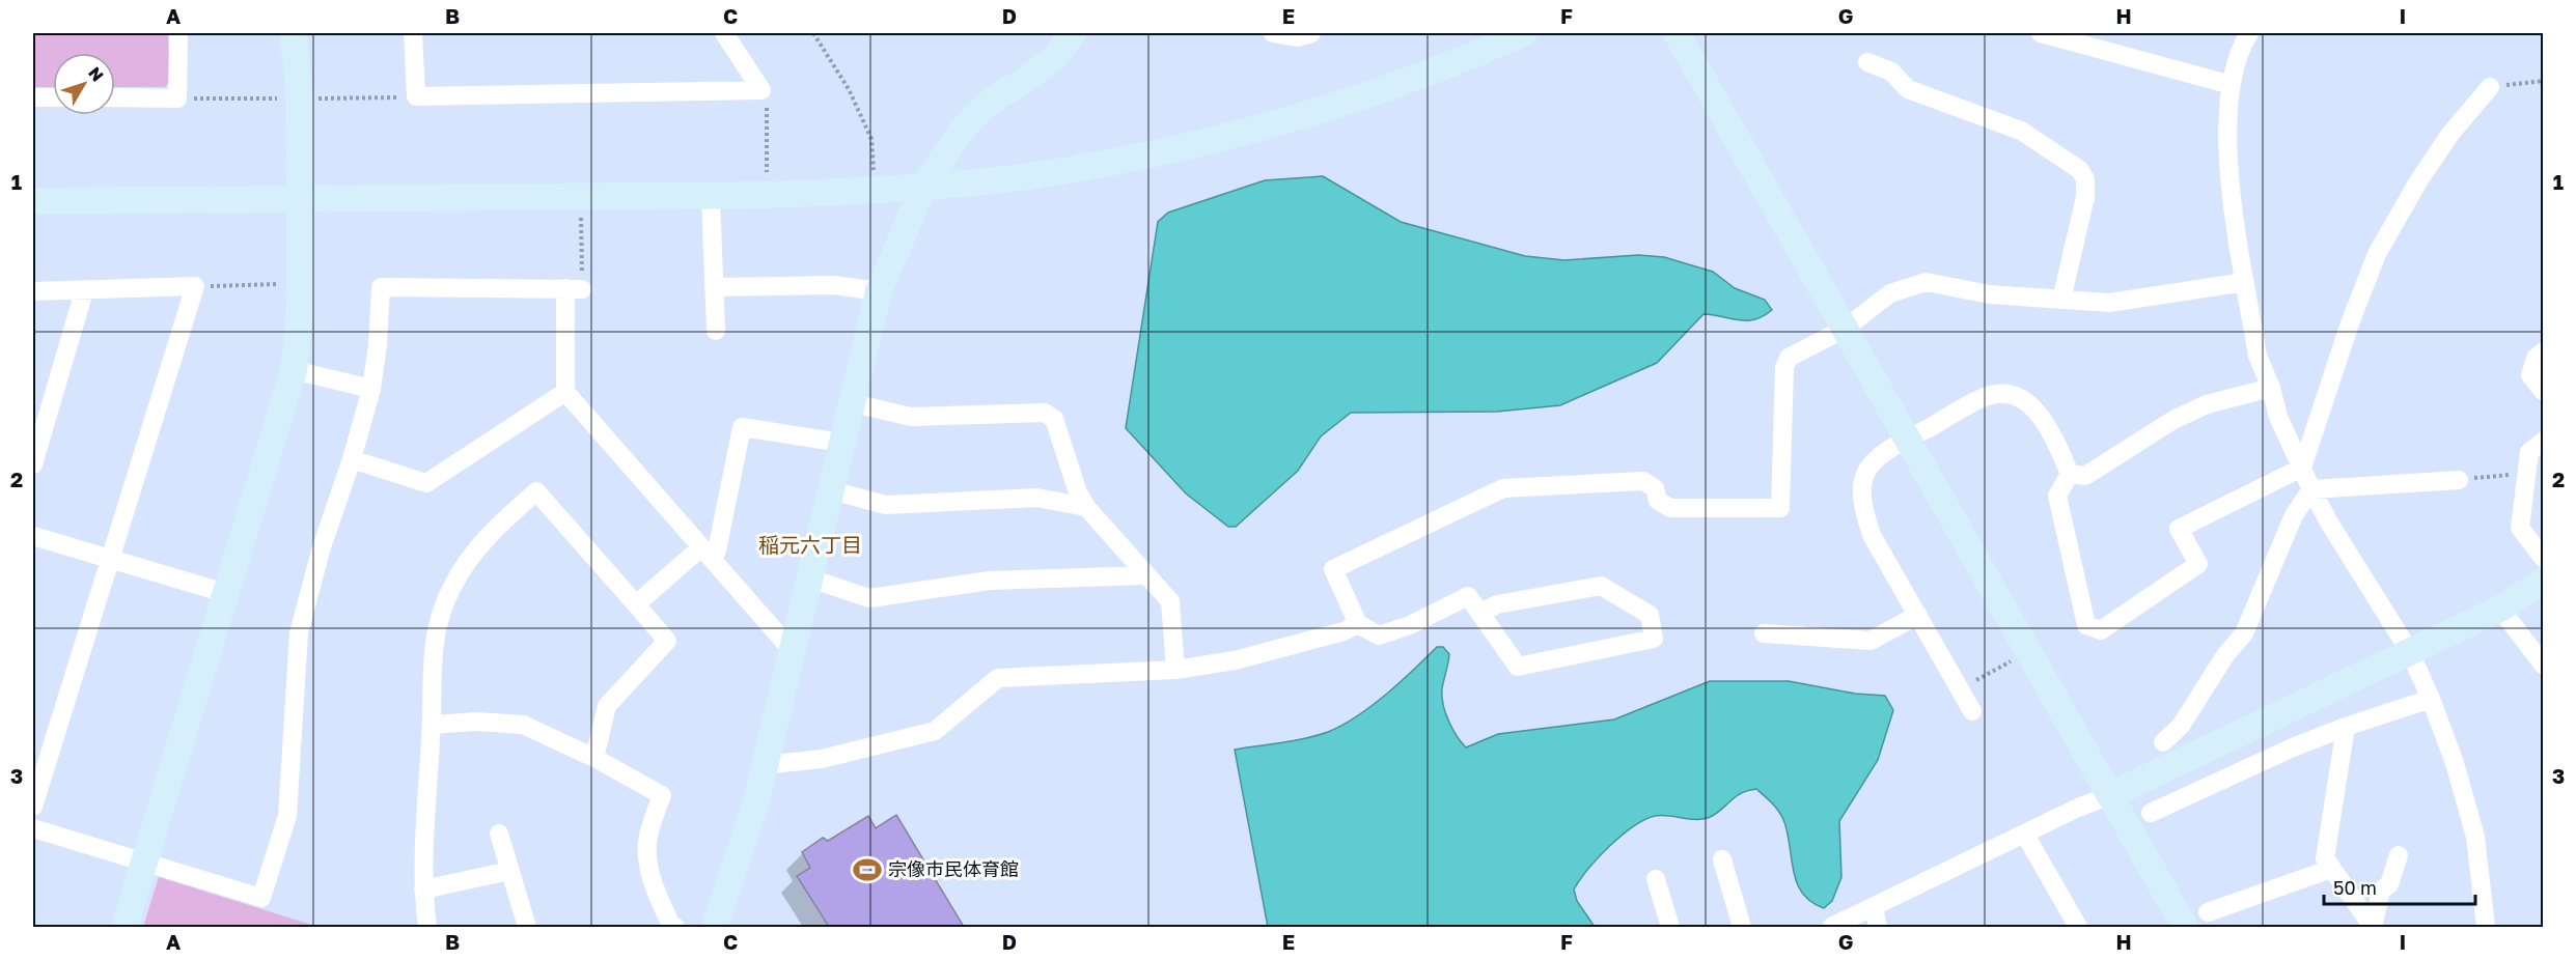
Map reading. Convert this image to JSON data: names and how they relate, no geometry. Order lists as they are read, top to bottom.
{
  "districts": ["稲元六丁目"],
  "places": {
    "sports": ["宗像市民体育館"]
  },
  "scale_bar": "50 m",
  "north": "top right",
  "grid": {
    "columns": [
      "A",
      "B",
      "C",
      "D",
      "E",
      "F",
      "G",
      "H",
      "I"
    ],
    "rows": ["1", "2", "3"]
  }
}
